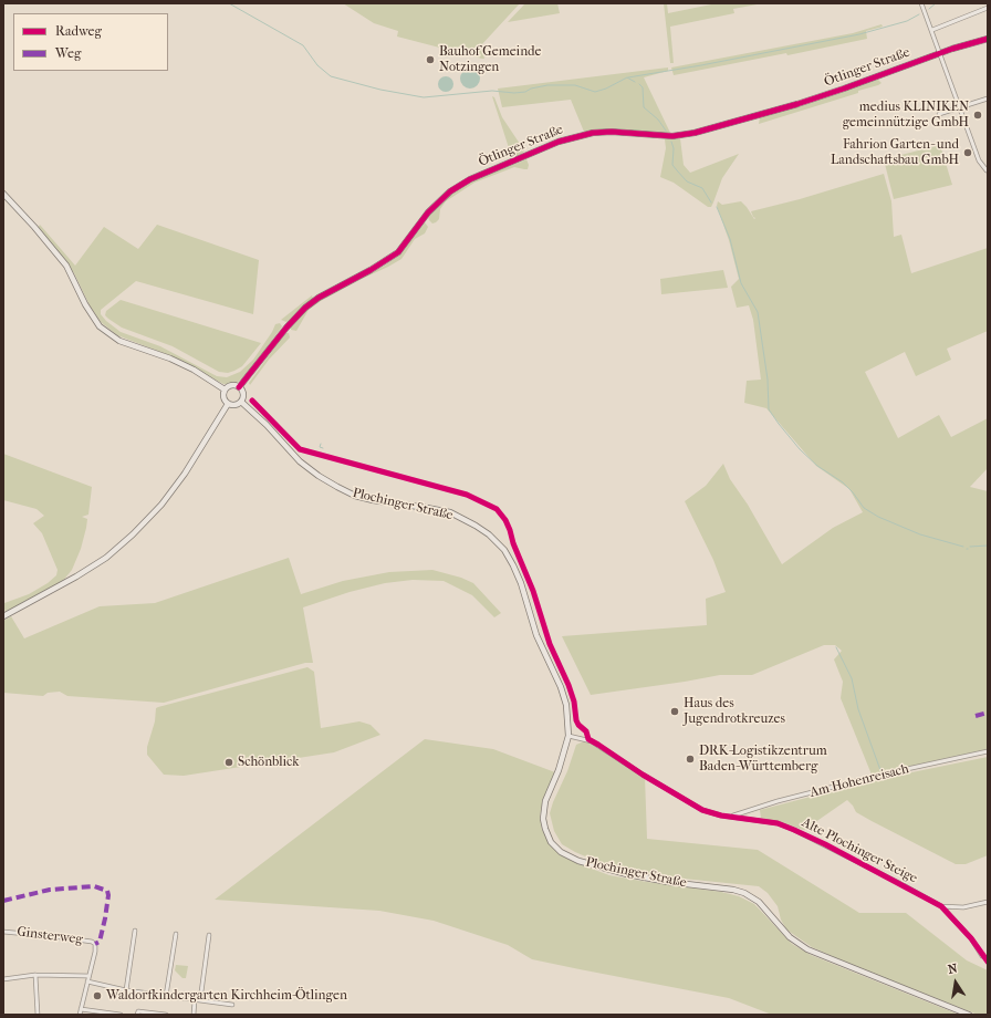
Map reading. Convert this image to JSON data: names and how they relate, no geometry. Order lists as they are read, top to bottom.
{
  "streets": {
    "main road": ["Ötlinger Straße", "Plochinger Straße"],
    "street": ["Am Hohenreisach", "Alte Plochinger Steige", "Ginsterweg"]
  },
  "crossings": [
    ["Ötlinger Straße", "Plochinger Straße"],
    ["Plochinger Straße", "Alte Plochinger Steige"],
    ["Am Hohenreisach", "Alte Plochinger Steige"]
  ],
  "places": [
    "Bauhof Gemeinde Notzingen",
    "medius KLINIKEN gemeinnützige GmbH",
    "Fahrion Garten- und Landschaftsbau GmbH",
    "Haus des Jugendrotkreuzes",
    "DRK-Logistikzentrum Baden-Württemberg",
    "Schönblick",
    "Waldorfkindergarten Kirchheim-Ötlingen"
  ],
  "legend": ["Radweg", "Weg"],
  "north": "top"
}
